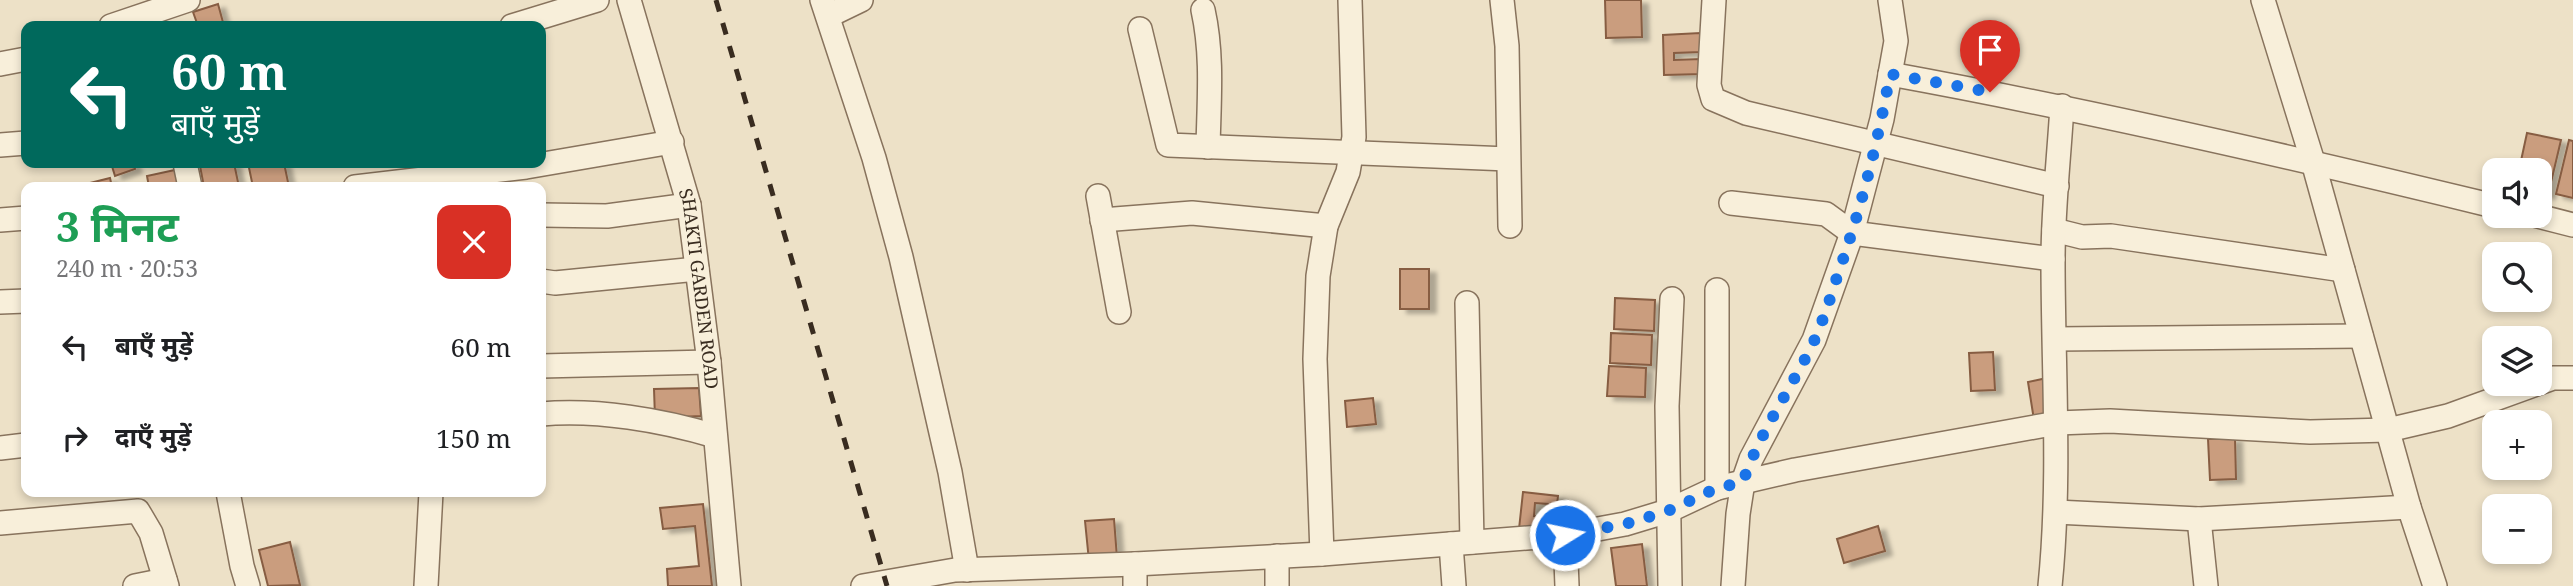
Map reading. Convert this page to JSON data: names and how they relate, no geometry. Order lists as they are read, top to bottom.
{
  "streets": {
    "street": ["SHAKTI GARDEN ROAD"]
  },
  "page": {
    "turn": ["60 m", "बाएँ मुड़ें"],
    "map_buttons": ["+", "−"],
    "heading": ["3 मिनट", "240 m · 20:53"],
    "list": [
      {
        "name": "बाएँ मुड़ें",
        "value": "60 m"
      },
      {
        "name": "दाएँ मुड़ें",
        "value": "150 m"
      }
    ]
  }
}
